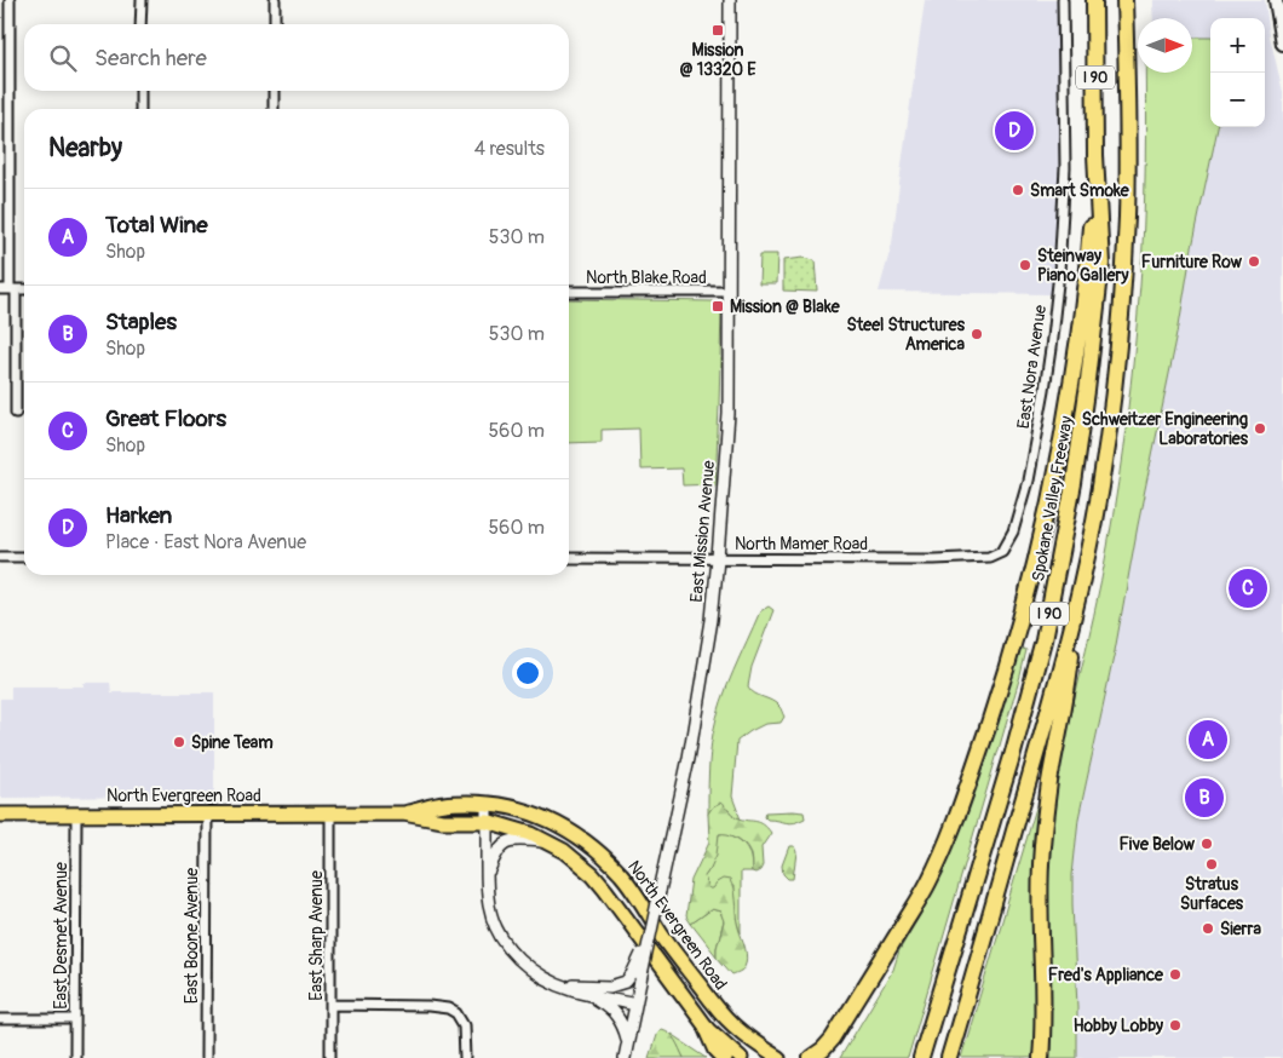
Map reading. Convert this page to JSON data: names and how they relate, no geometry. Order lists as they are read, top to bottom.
{
  "streets": {
    "highway": ["I 90", "Spokane Valley Freeway"],
    "main road": ["North Evergreen Road"],
    "street": [
      "North Blake Road",
      "East Nora Avenue",
      "East Mission Avenue",
      "North Mamer Road",
      "East Desmet Avenue",
      "East Boone Avenue",
      "East Sharp Avenue"
    ]
  },
  "crossings": [
    ["North Blake Road", "East Mission Avenue"],
    ["East Nora Avenue", "North Mamer Road"],
    ["East Mission Avenue", "North Mamer Road"],
    ["North Evergreen Road", "East Desmet Avenue"],
    ["North Evergreen Road", "East Boone Avenue"],
    ["North Evergreen Road", "East Sharp Avenue"]
  ],
  "places": {
    "transit": ["Mission @ 13320 E", "Mission @ Blake"],
    "other": [
      "Smart Smoke",
      "Furniture Row",
      "Steinway Piano Gallery",
      "Steel Structures America",
      "Schweitzer Engineering Laboratories",
      "Spine Team",
      "Five Below",
      "Stratus Surfaces",
      "Sierra",
      "Fred's Appliance",
      "Hobby Lobby"
    ]
  },
  "north": "right",
  "page": {
    "map_buttons": ["+", "−"],
    "search": "Search here",
    "pins": [
      "D",
      "C",
      "A",
      "B"
    ],
    "heading": ["Nearby", "4 results"],
    "list": [
      {
        "mark": "A",
        "name": "Total Wine",
        "note": "Shop",
        "value": "530 m"
      },
      {
        "mark": "B",
        "name": "Staples",
        "note": "Shop",
        "value": "530 m"
      },
      {
        "mark": "C",
        "name": "Great Floors",
        "note": "Shop",
        "value": "560 m"
      },
      {
        "mark": "D",
        "name": "Harken",
        "note": "Place · East Nora Avenue",
        "value": "560 m"
      }
    ]
  }
}
